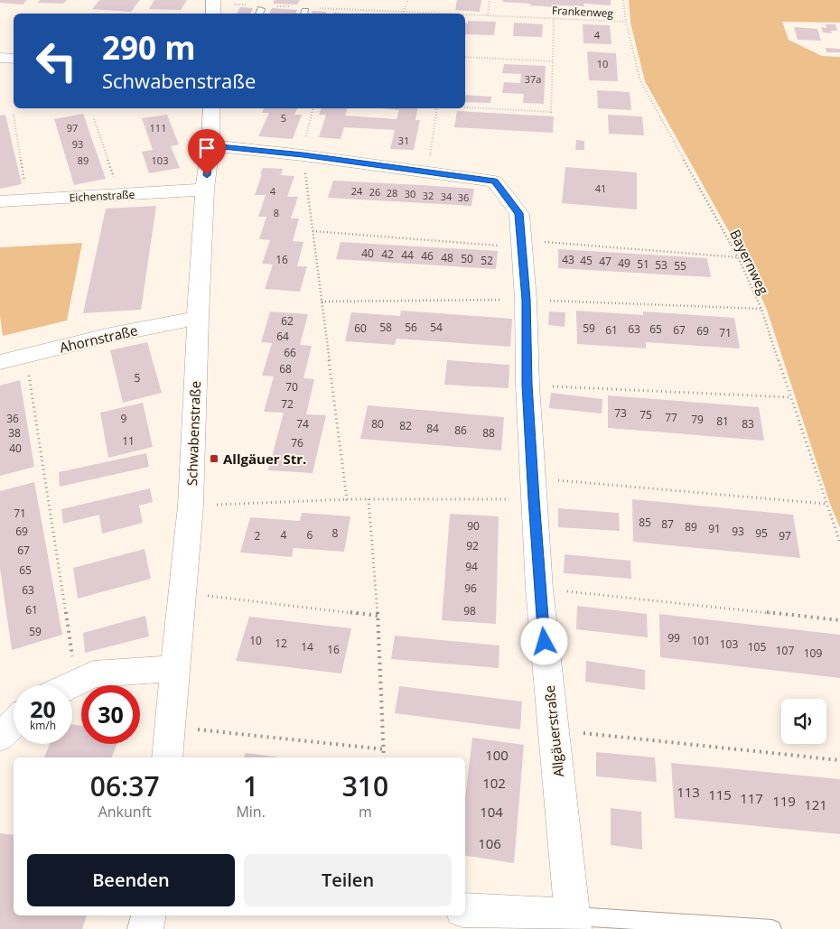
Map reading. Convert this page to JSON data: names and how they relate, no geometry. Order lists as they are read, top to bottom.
{
  "streets": {
    "street": [
      "Eichenstraße",
      "Ahornstraße",
      "Schwabenstraße",
      "Allgäuerstraße"
    ],
    "path": ["Frankenweg", "Bayernweg"]
  },
  "crossings": [
    ["Frankenweg", "Bayernweg"],
    ["Eichenstraße", "Schwabenstraße"],
    ["Ahornstraße", "Schwabenstraße"],
    ["Schwabenstraße", "Allgäuerstraße"]
  ],
  "places": {
    "transit": ["Allgäuer Str."]
  },
  "house_numbers": [
    "4",
    "10",
    "37a",
    "5",
    "97",
    "111",
    "31",
    "93",
    "89",
    "103",
    "41",
    "4",
    "24",
    "26",
    "28",
    "30",
    "32",
    "34",
    "36",
    "8",
    "40",
    "42",
    "44",
    "46",
    "48",
    "50",
    "16",
    "43",
    "52",
    "45",
    "47",
    "49",
    "51",
    "53",
    "55",
    "62",
    "58",
    "56",
    "54",
    "60",
    "59",
    "63",
    "65",
    "61",
    "67",
    "69",
    "71",
    "64",
    "66",
    "68",
    "5",
    "70",
    "72",
    "73",
    "75",
    "77",
    "36",
    "9",
    "79",
    "81",
    "74",
    "80",
    "83",
    "82",
    "84",
    "86",
    "38",
    "88",
    "11",
    "76",
    "40",
    "71",
    "85",
    "87",
    "90",
    "89",
    "91",
    "69",
    "93",
    "8",
    "95",
    "4",
    "6",
    "2",
    "97",
    "92",
    "67",
    "94",
    "65",
    "96",
    "63",
    "61",
    "98",
    "59",
    "99",
    "10",
    "101",
    "12",
    "103",
    "14",
    "105",
    "16",
    "107",
    "109",
    "100",
    "102",
    "113",
    "115",
    "117",
    "119",
    "121",
    "104",
    "106"
  ],
  "page": {
    "turn": ["290 m", "Schwabenstraße"],
    "speed": "20 km/h",
    "limit": "30",
    "eta": [
      "06:37",
      "Ankunft",
      "1",
      "Min.",
      "310",
      "m"
    ],
    "buttons": ["Beenden", "Teilen"]
  }
}
